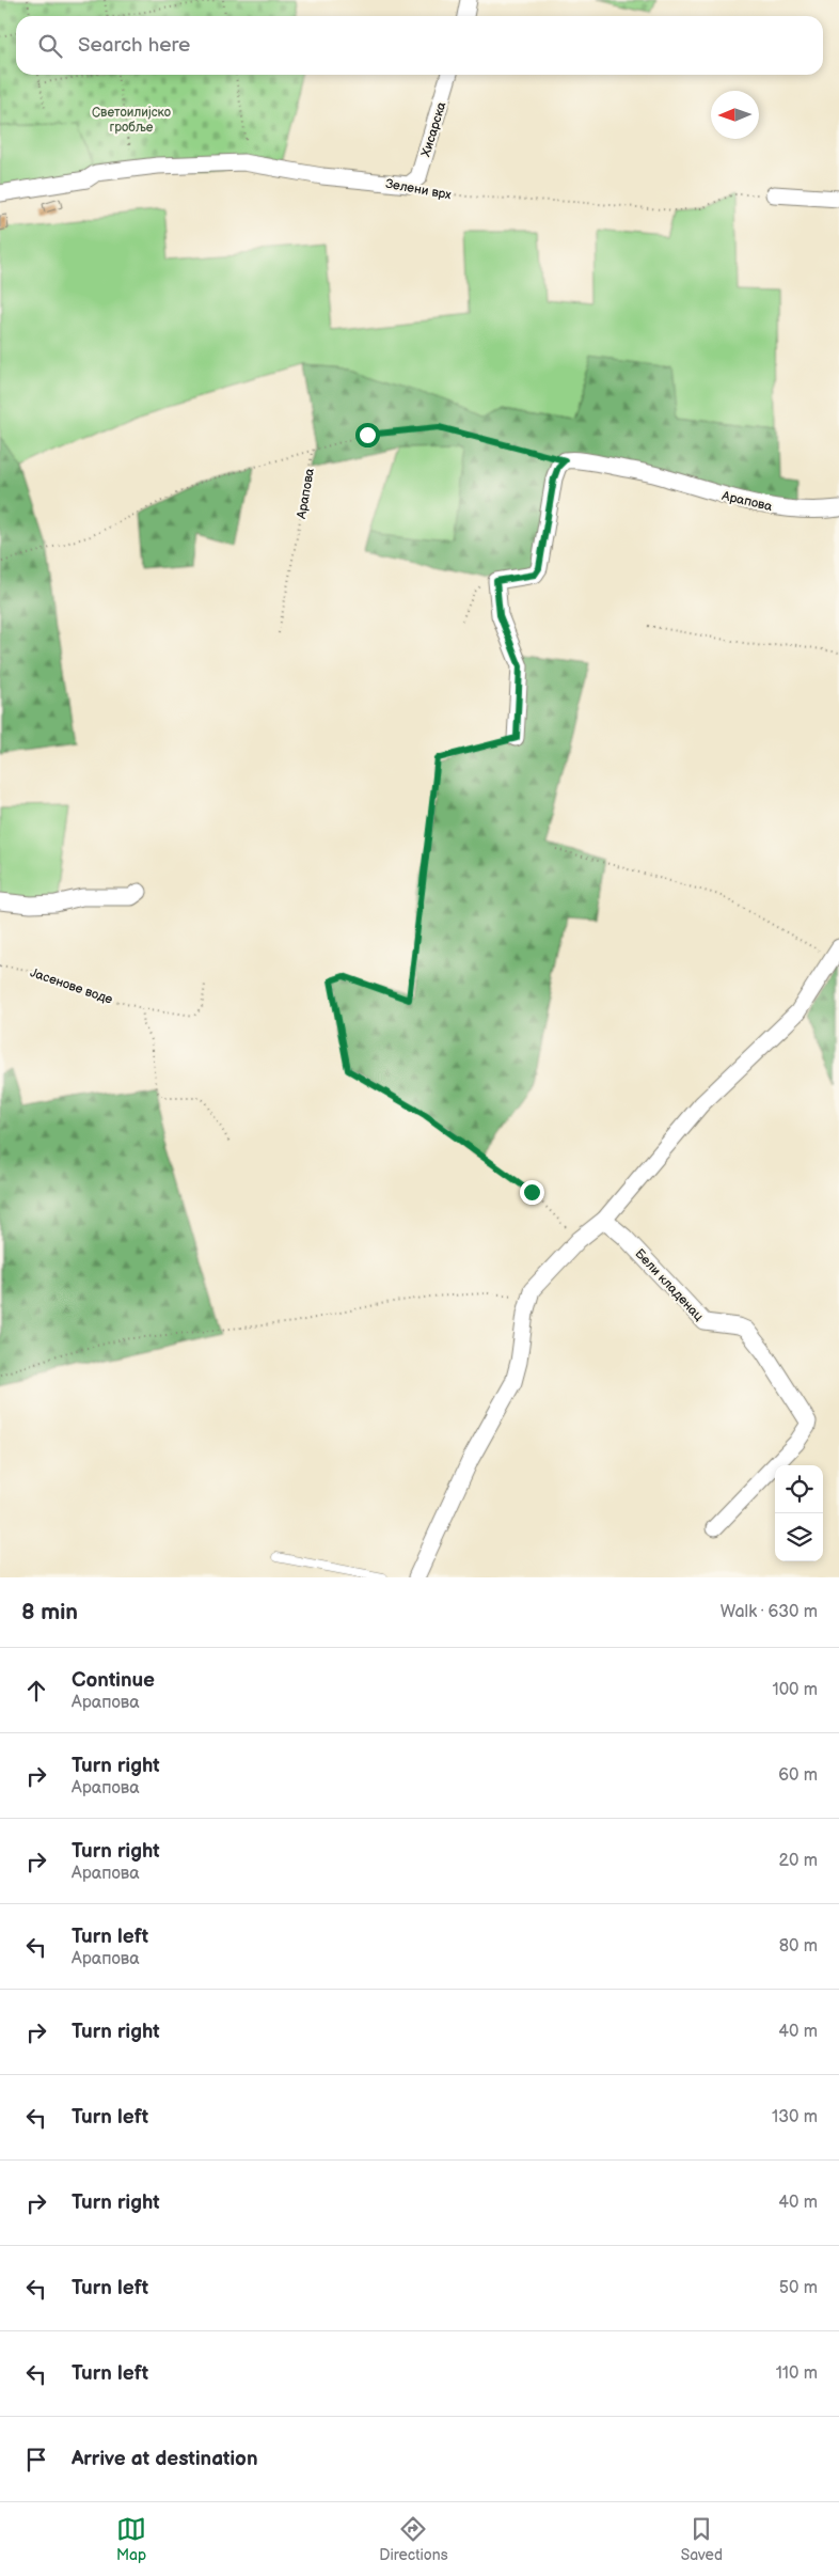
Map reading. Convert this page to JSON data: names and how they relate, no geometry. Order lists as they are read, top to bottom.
{
  "streets": {
    "street": [
      "Хисарска",
      "Зелени врх",
      "Арапова",
      "Бели кладенац"
    ],
    "path": ["Јасенове воде"]
  },
  "crossings": [
    ["Хисарска", "Зелени врх"]
  ],
  "parks": ["Светоилијско гробље"],
  "north": "left",
  "page": {
    "search": "Search here",
    "heading": ["8 min", "Walk · 630 m"],
    "list": [
      ["Continue", "Арапова", "100 m"],
      ["Turn right", "Арапова", "60 m"],
      ["Turn right", "Арапова", "20 m"],
      ["Turn left", "Арапова", "80 m"],
      ["Turn right", "40 m"],
      ["Turn left", "130 m"],
      ["Turn right", "40 m"],
      ["Turn left", "50 m"],
      ["Turn left", "110 m"],
      "Arrive at destination"
    ],
    "nav": ["Map", "Directions", "Saved"]
  }
}
